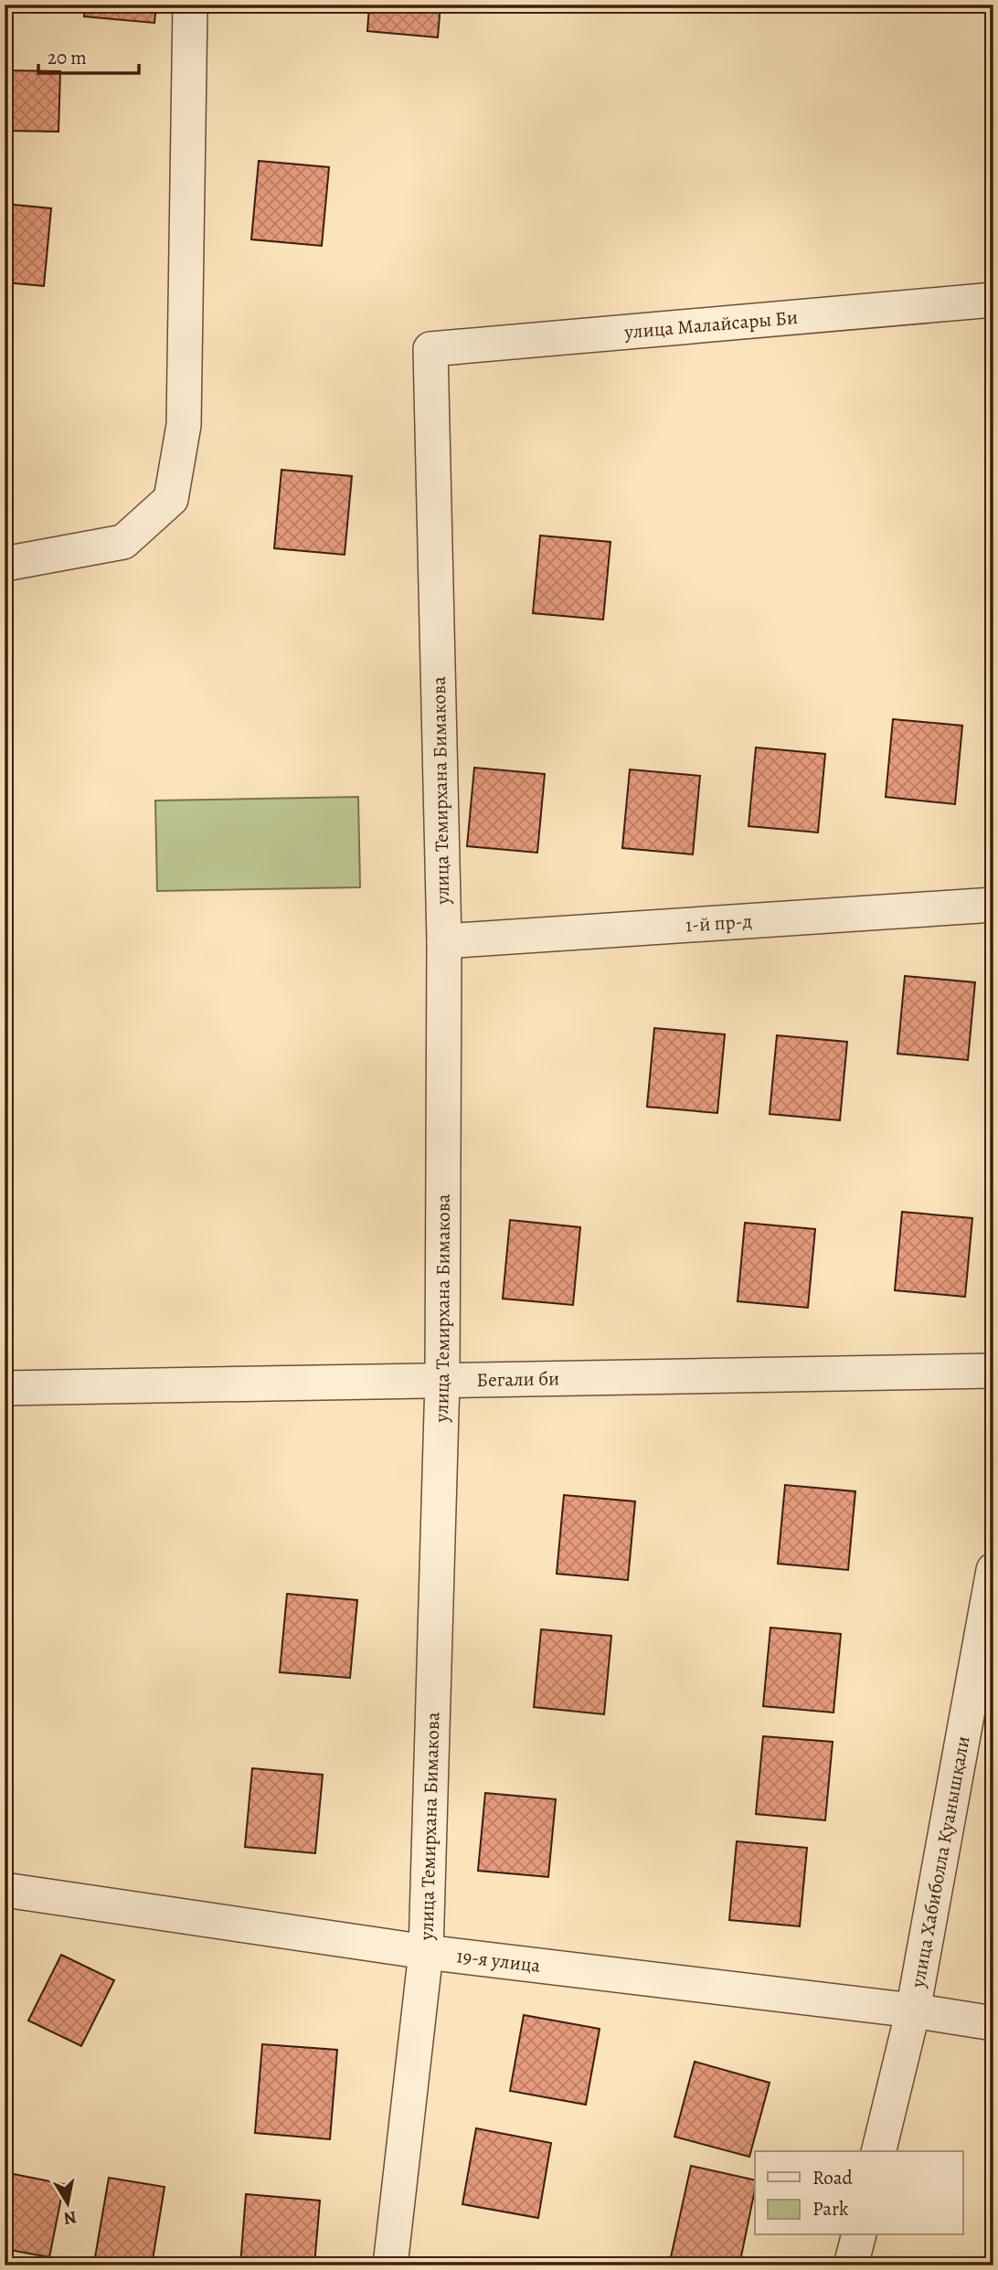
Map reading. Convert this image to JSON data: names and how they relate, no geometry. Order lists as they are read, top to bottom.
{
  "streets": {
    "street": [
      "улица Малайcары Би",
      "улица Темирхана Бимакова",
      "1-й пр-д",
      "Бегали би",
      "улица Хабиболла Қуанышқали",
      "19-я улица"
    ]
  },
  "crossings": [
    ["улица Малайcары Би", "улица Темирхана Бимакова"],
    ["улица Темирхана Бимакова", "1-й пр-д"],
    ["улица Темирхана Бимакова", "Бегали би"],
    ["улица Темирхана Бимакова", "19-я улица"],
    ["улица Хабиболла Қуанышқали", "19-я улица"]
  ],
  "legend": ["Road", "Park"],
  "scale_bar": "20 m",
  "north": "bottom"
}
